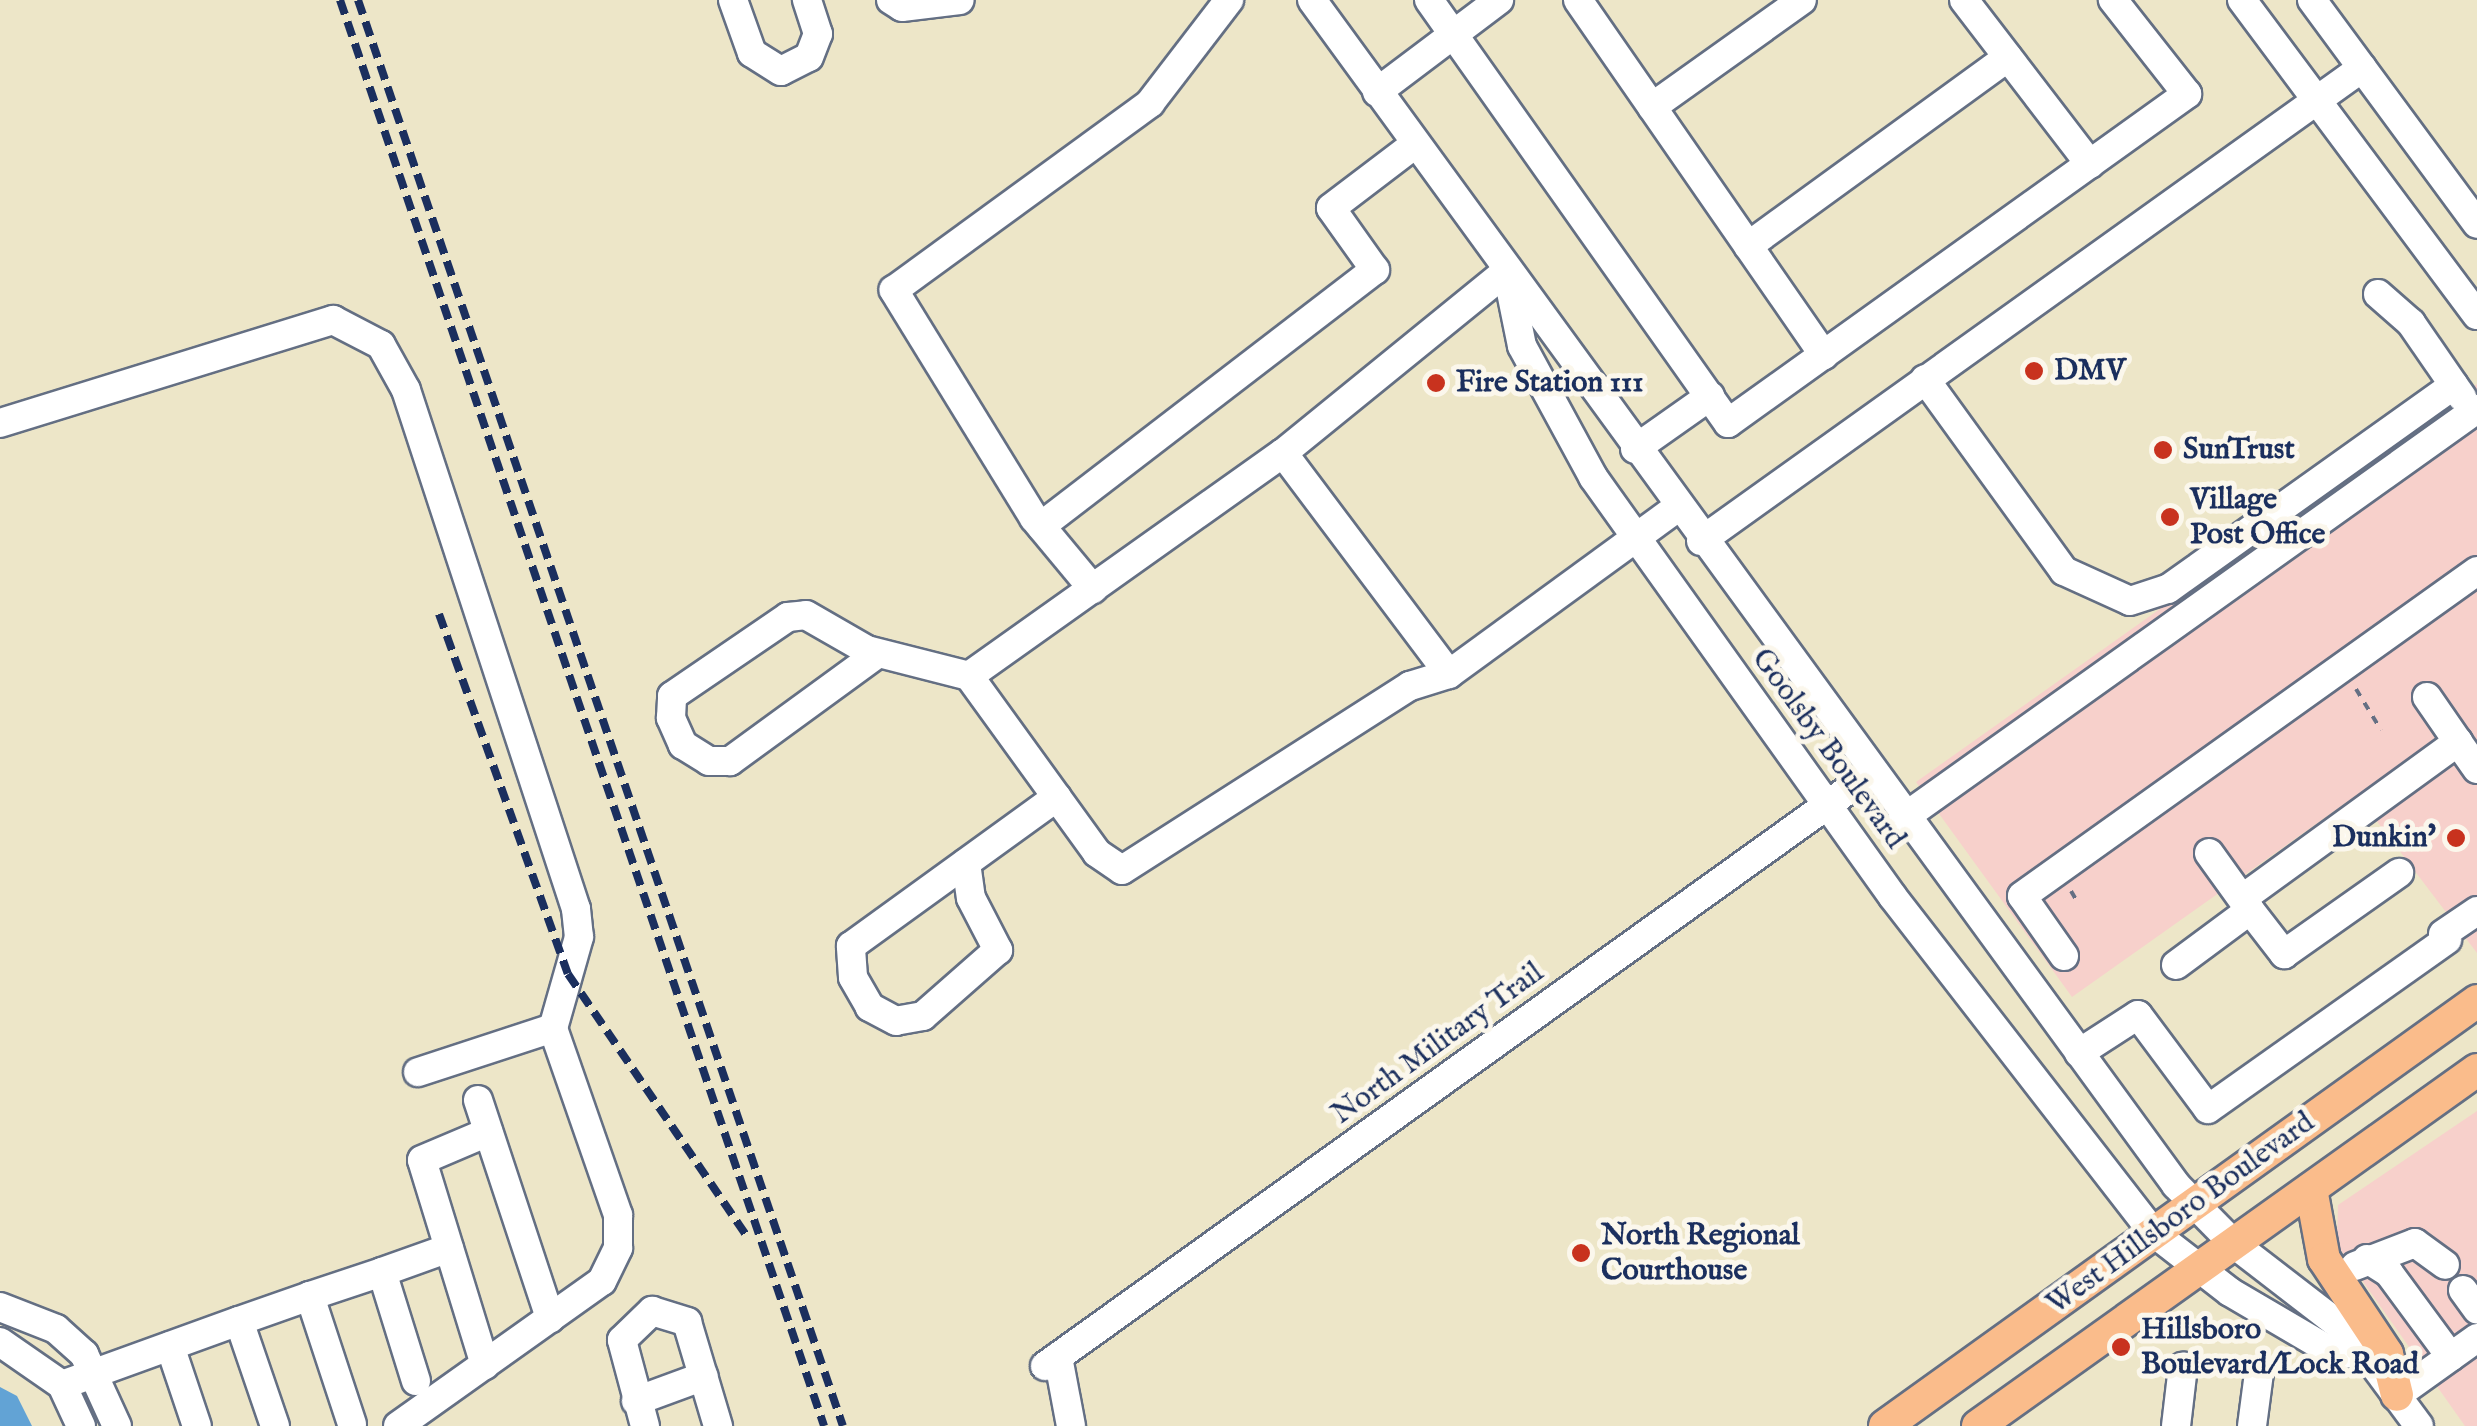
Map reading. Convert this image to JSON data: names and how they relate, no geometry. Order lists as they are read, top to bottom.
{
  "streets": {
    "main road": ["West Hillsboro Boulevard"],
    "street": ["Goolsby Boulevard", "North Military Trail"]
  },
  "crossings": [
    ["Goolsby Boulevard", "North Military Trail"],
    ["Goolsby Boulevard", "West Hillsboro Boulevard"]
  ],
  "places": [
    "DMV",
    "Fire Station 111",
    "SunTrust",
    "Village Post Office",
    "Dunkin'",
    "North Regional Courthouse",
    "Hillsboro Boulevard/Lock Road"
  ]
}
